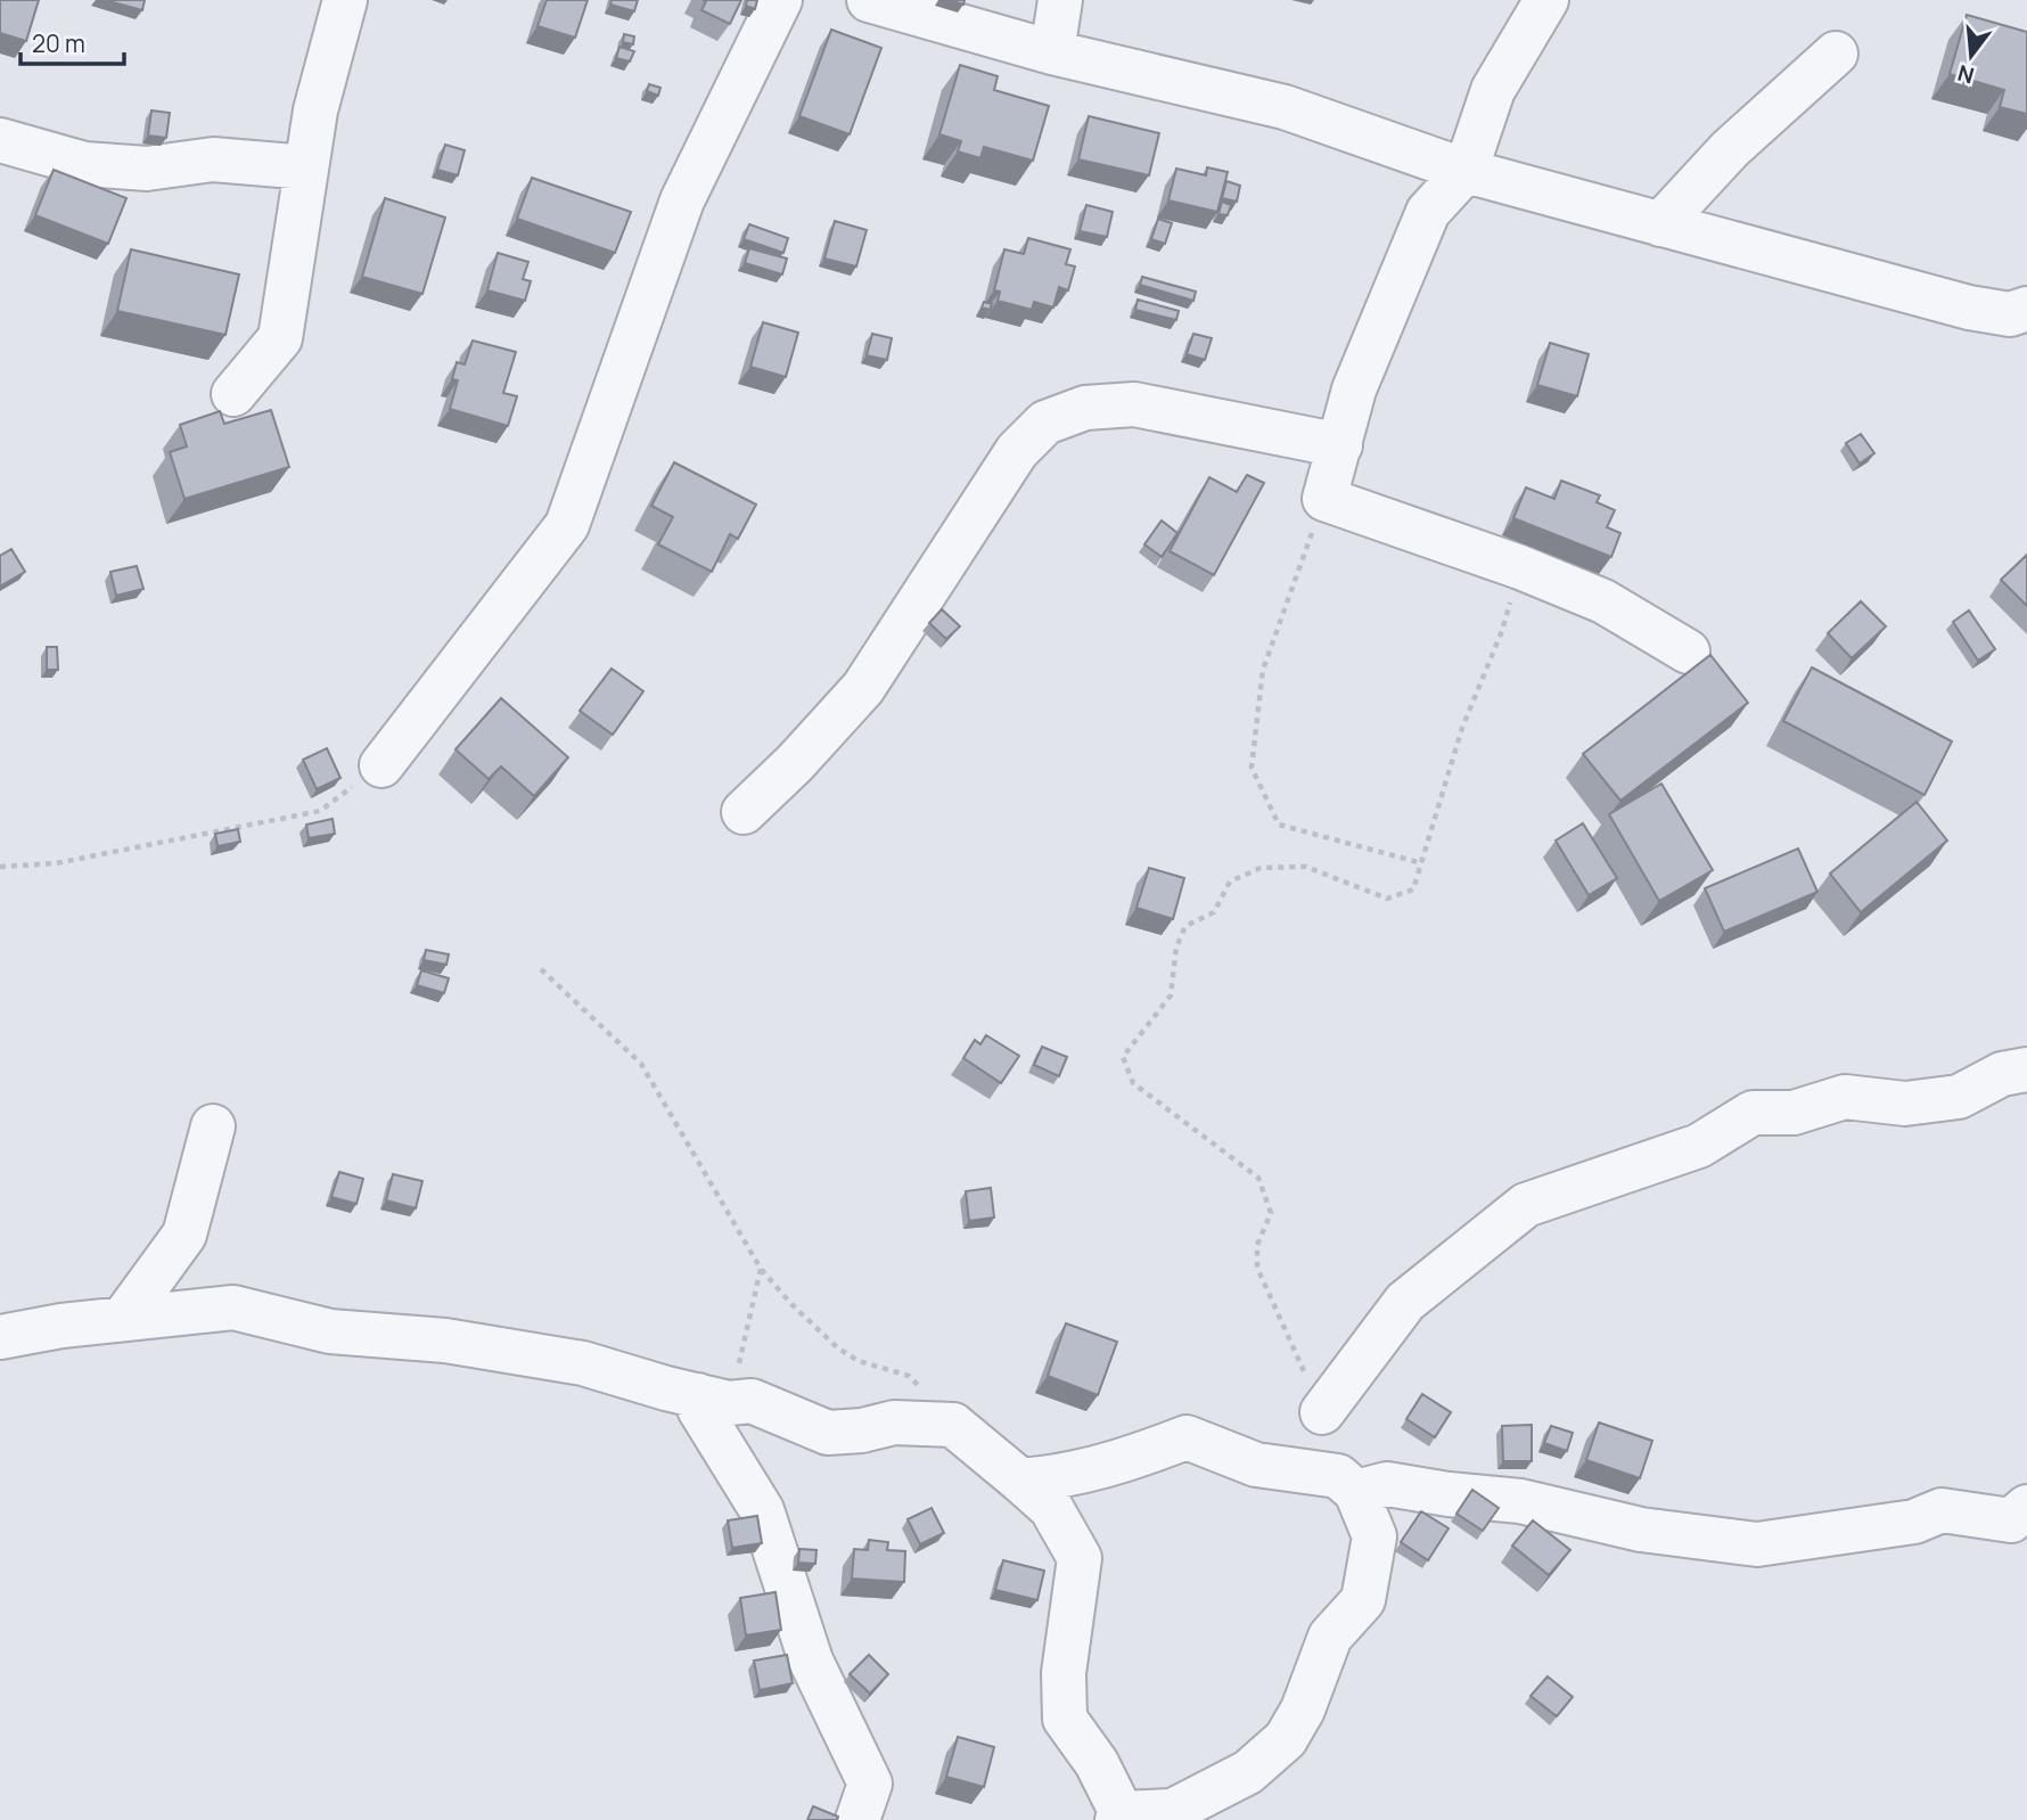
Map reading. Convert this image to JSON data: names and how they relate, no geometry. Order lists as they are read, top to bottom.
{
  "scale_bar": "20 m",
  "north": "bottom"
}
